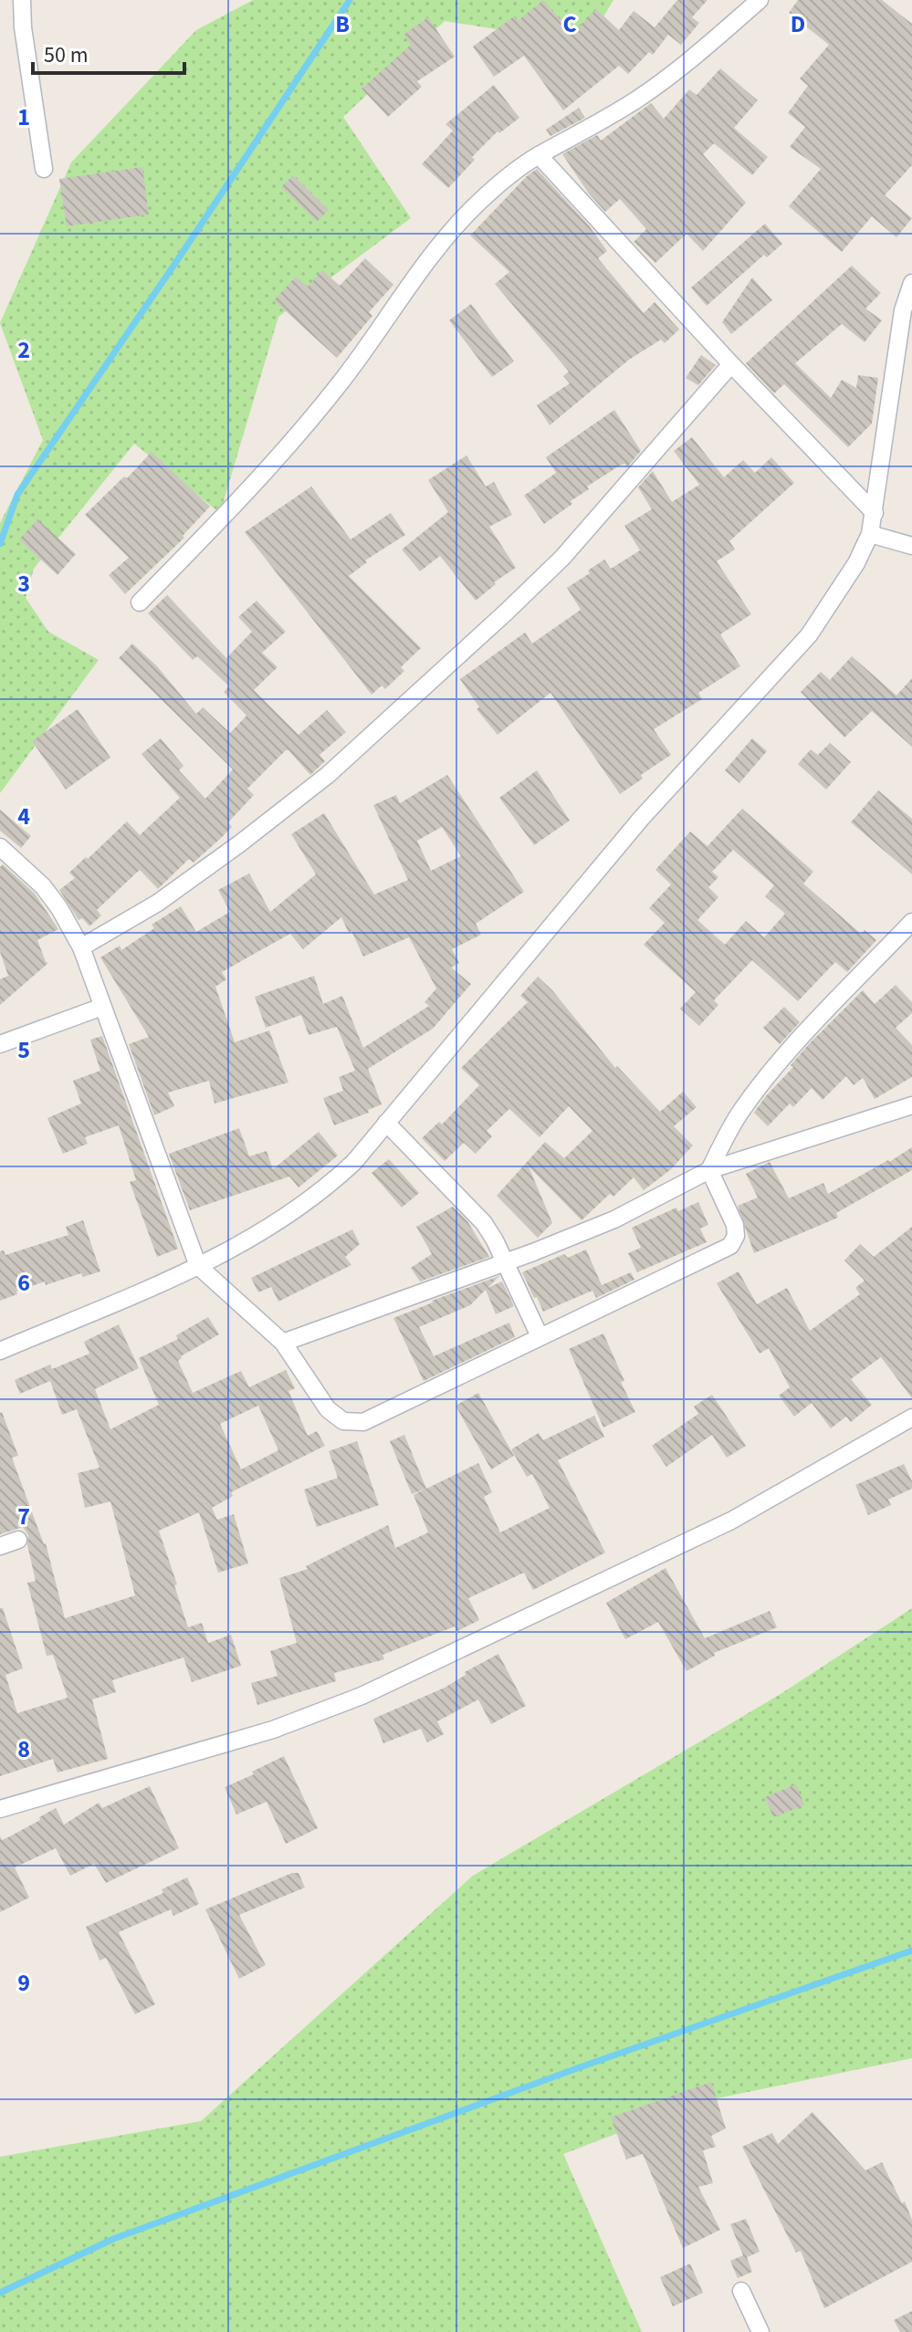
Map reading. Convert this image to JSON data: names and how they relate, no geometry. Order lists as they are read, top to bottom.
{
  "scale_bar": "50 m",
  "grid": {
    "columns": ["B", "C", "D"],
    "rows": [
      "1",
      "2",
      "3",
      "4",
      "5",
      "6",
      "7",
      "8",
      "9"
    ]
  }
}
